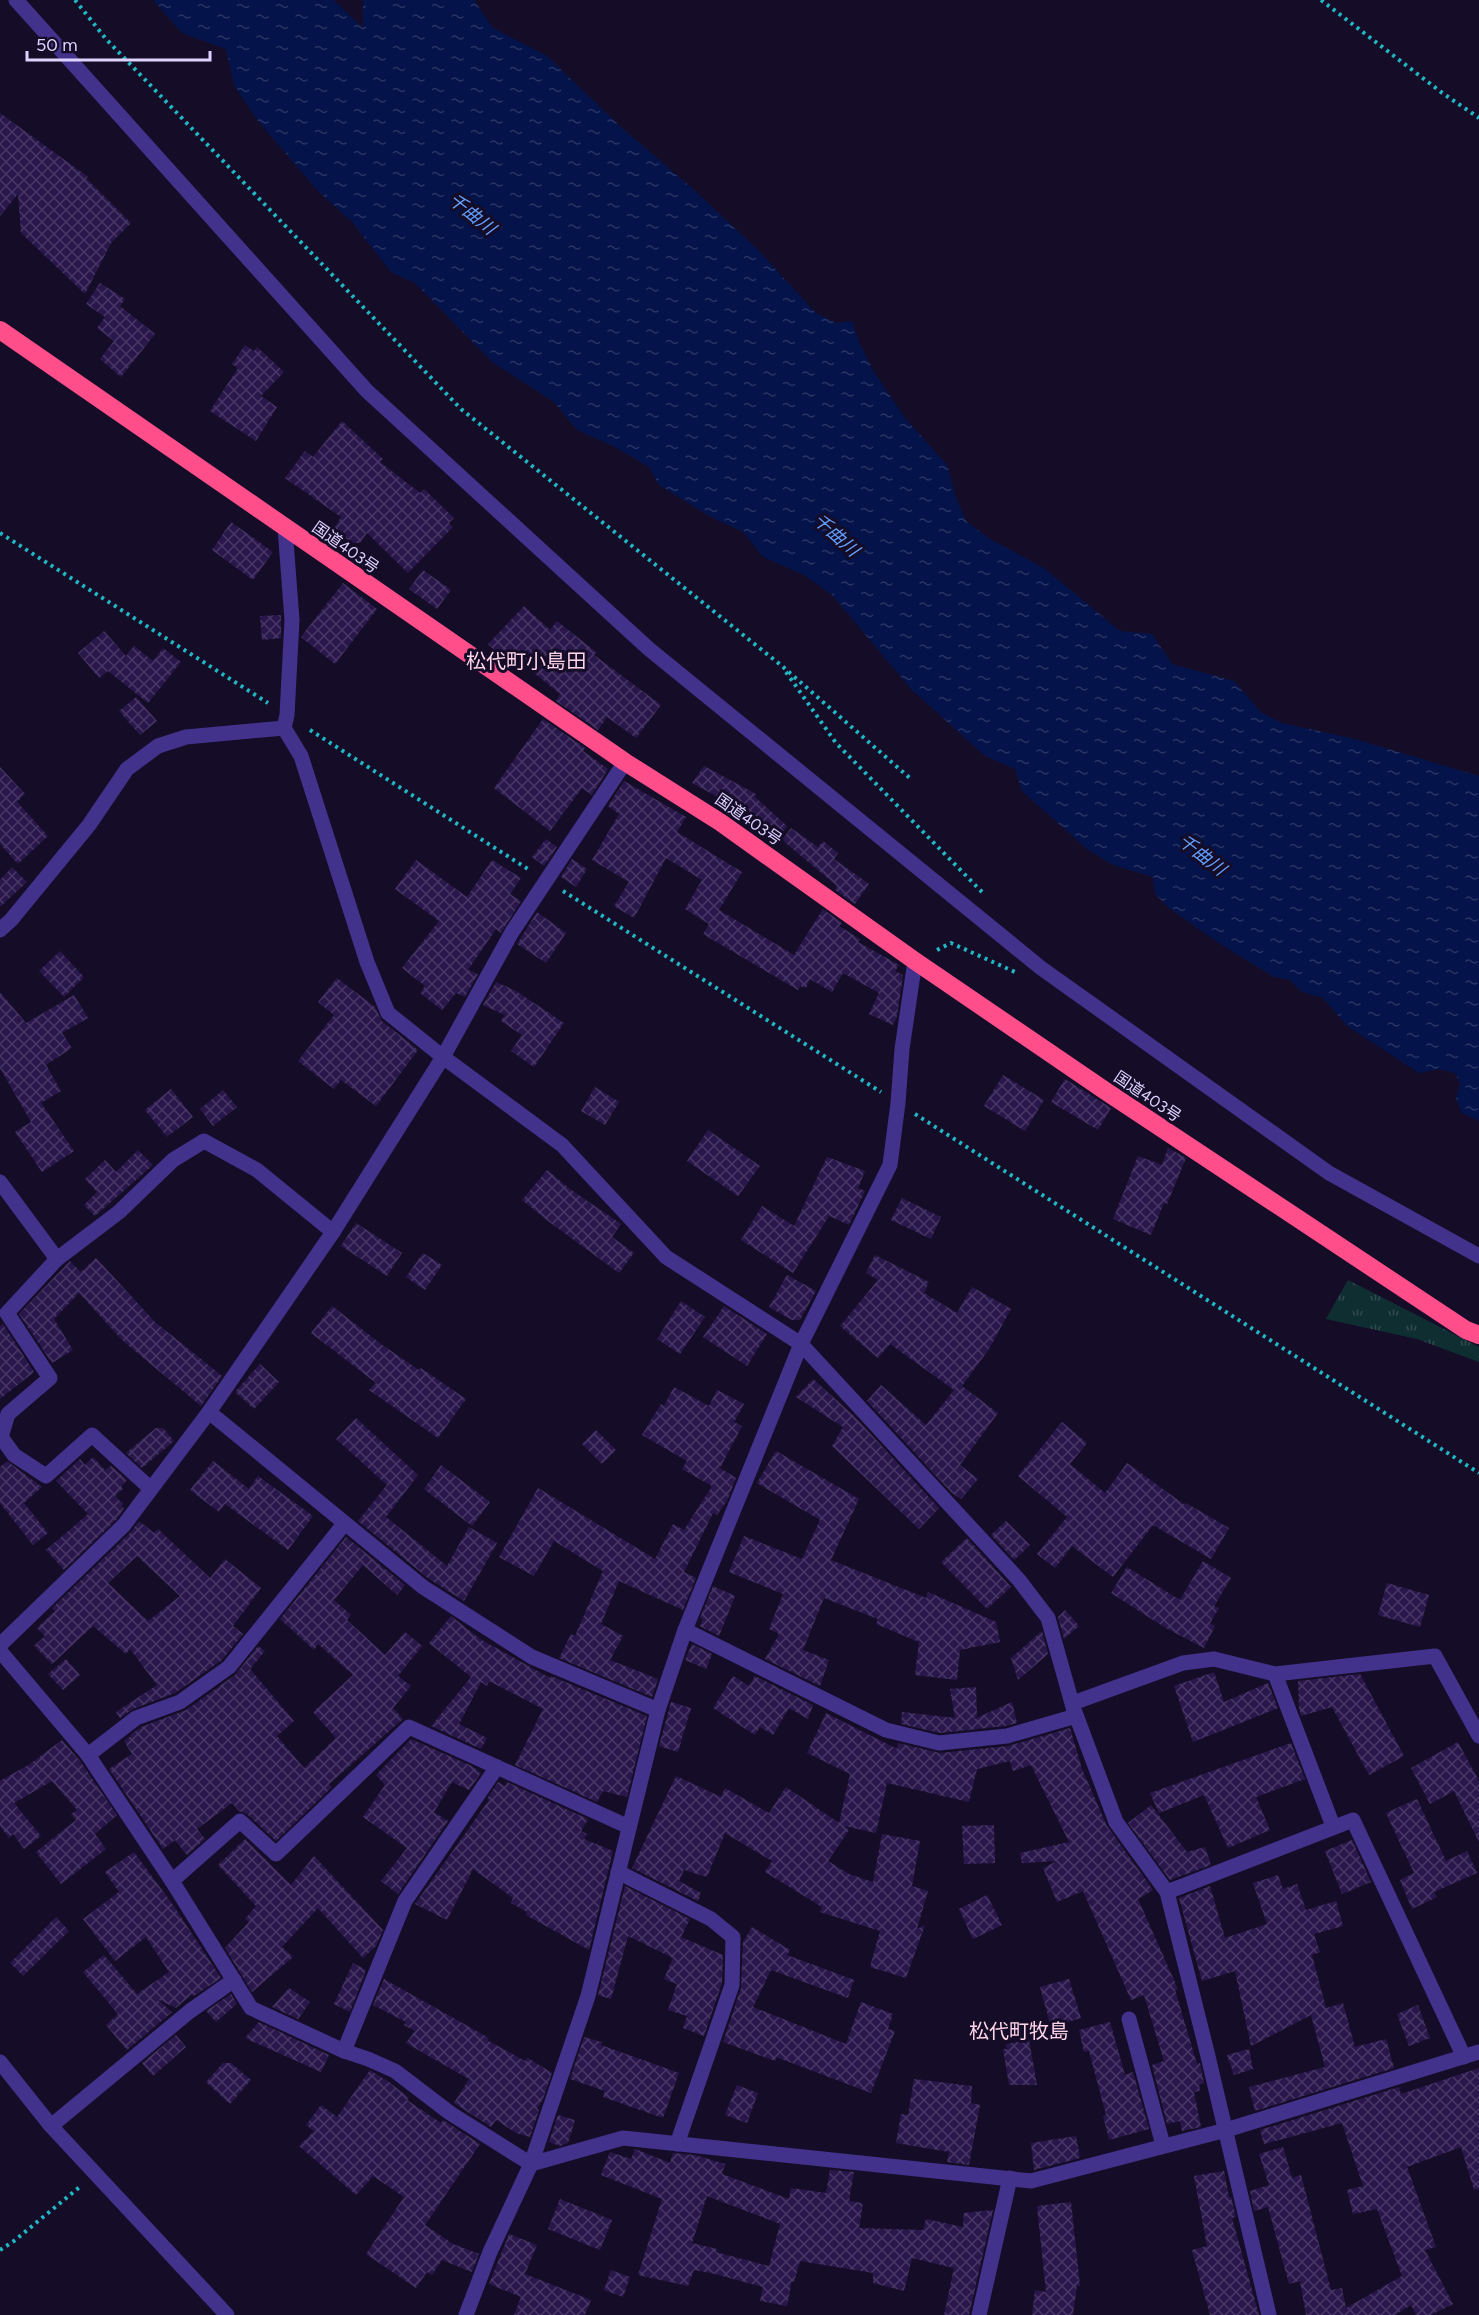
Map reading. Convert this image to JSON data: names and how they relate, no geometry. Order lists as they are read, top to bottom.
{
  "streets": {
    "highway": ["国道403号"]
  },
  "districts": ["松代町小島田", "松代町牧島"],
  "water": ["千曲川"],
  "scale_bar": "50 m"
}
